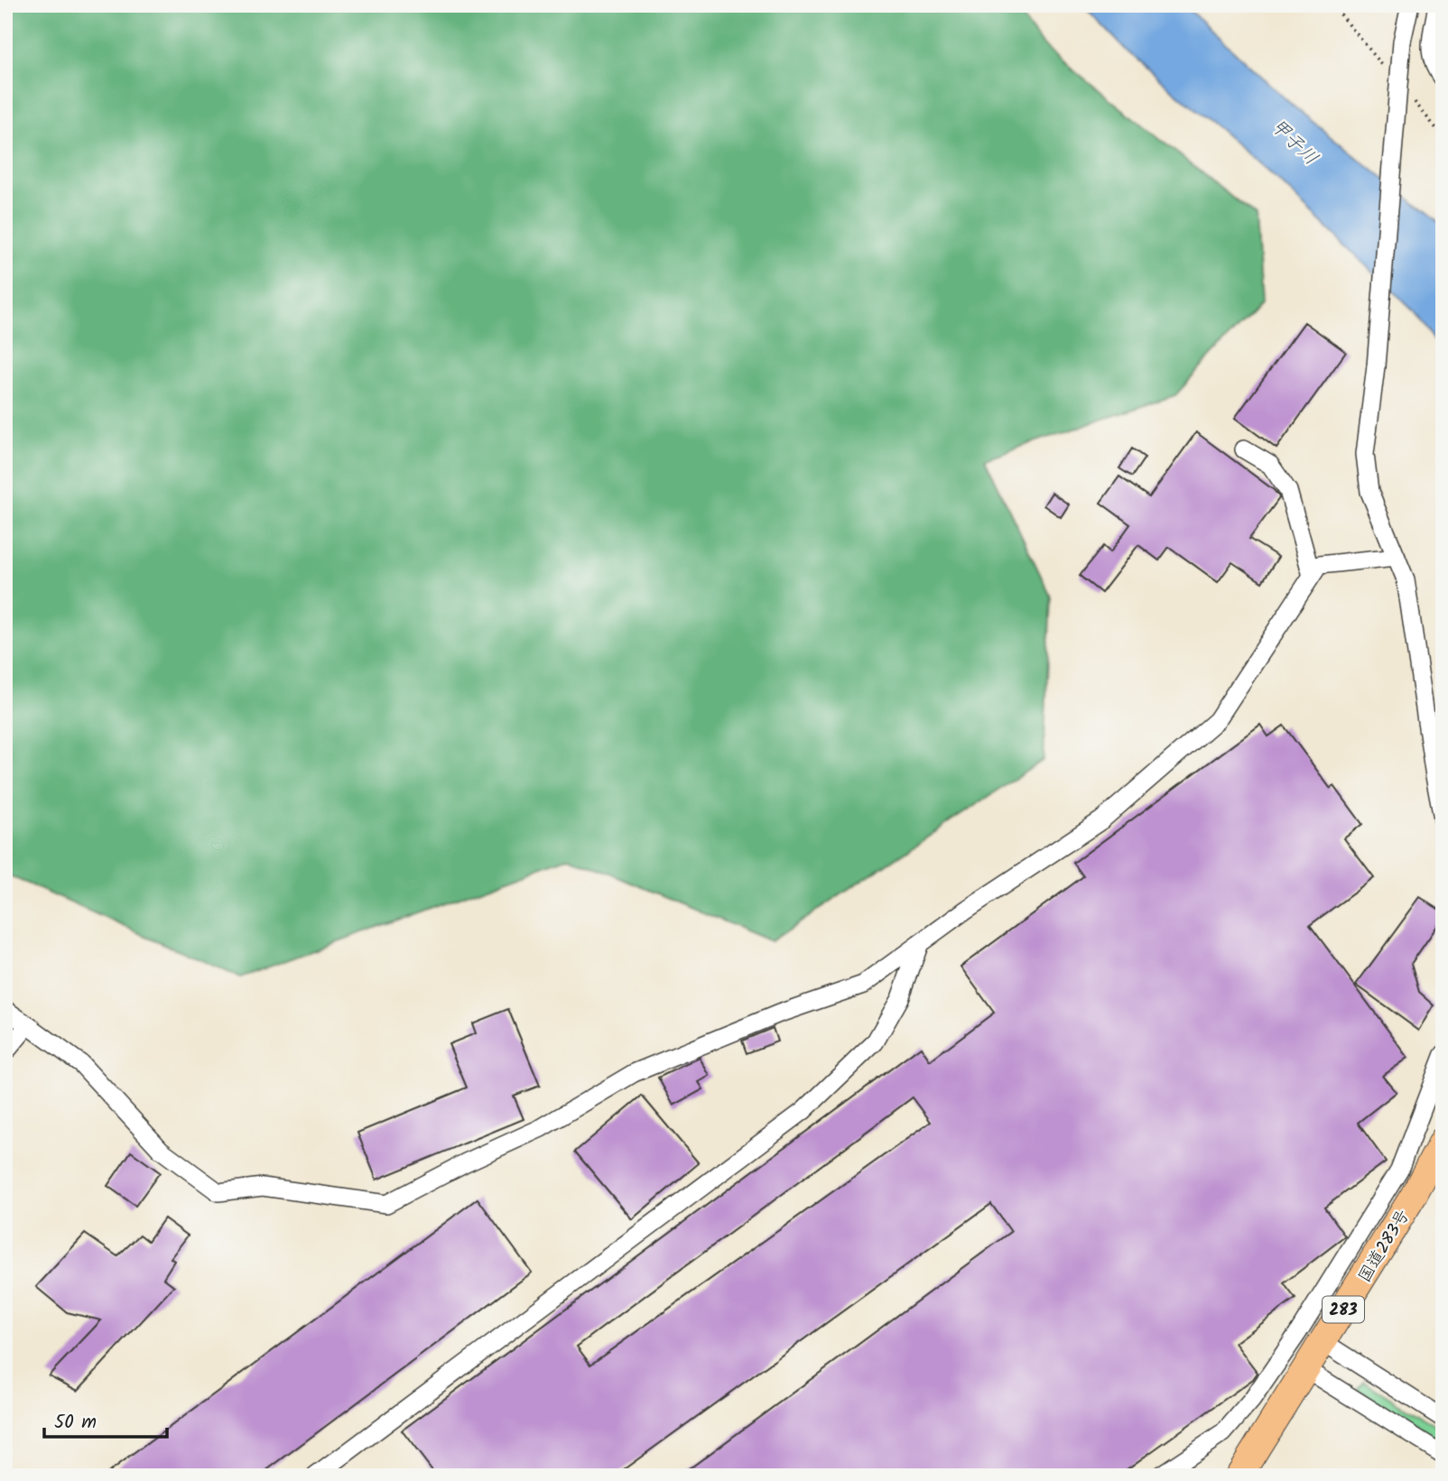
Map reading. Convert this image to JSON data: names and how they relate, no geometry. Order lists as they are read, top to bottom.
{
  "streets": {
    "highway": ["国道283号", "283"]
  },
  "water": ["甲子川"],
  "scale_bar": "50 m"
}
